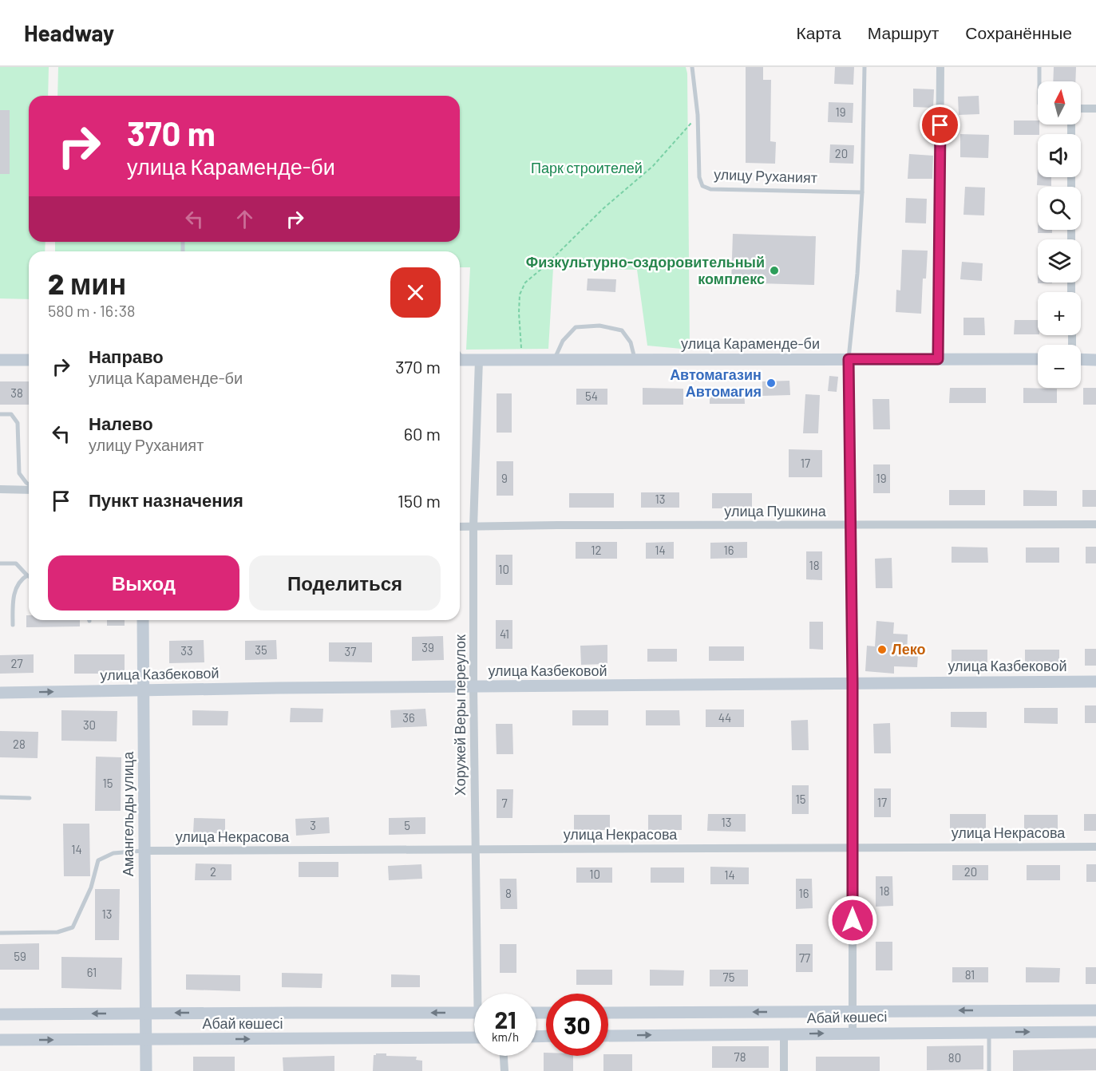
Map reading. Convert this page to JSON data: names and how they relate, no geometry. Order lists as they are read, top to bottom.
{
  "streets": {
    "street": [
      "улица Караменде-би",
      "улица Пушкина",
      "улица Казбековой",
      "Хоружей Веры переулок",
      "Амангельды улица",
      "улица Некрасова",
      "Абай көшесі"
    ],
    "lane": ["улицу Руханият"]
  },
  "crossings": [
    ["улица Караменде-би", "Хоружей Веры переулок"],
    ["улица Пушкина", "Хоружей Веры переулок"],
    ["улица Казбековой", "Хоружей Веры переулок"],
    ["улица Казбековой", "Амангельды улица"],
    ["Хоружей Веры переулок", "улица Некрасова"],
    ["Амангельды улица", "улица Некрасова"],
    ["Амангельды улица", "Абай көшесі"]
  ],
  "parks": ["Парк строителей"],
  "places": ["Физкультурно-оздоровительный комплекс", "Автомагазин Автомагия", "Леко"],
  "house_numbers": [
    "19",
    "20",
    "38",
    "54",
    "17",
    "9",
    "19",
    "13",
    "12",
    "14",
    "16",
    "18",
    "10",
    "41",
    "39",
    "35",
    "33",
    "37",
    "27",
    "36",
    "44",
    "30",
    "28",
    "15",
    "15",
    "17",
    "7",
    "13",
    "3",
    "5",
    "14",
    "2",
    "20",
    "10",
    "14",
    "18",
    "8",
    "16",
    "13",
    "59",
    "77",
    "61",
    "81",
    "75",
    "78",
    "80"
  ],
  "north": "top",
  "page": {
    "header": "Headway",
    "nav": ["Карта", "Маршрут", "Сохранённые"],
    "map_buttons": ["+", "−"],
    "turn": ["370 m", "улица Караменде-би"],
    "heading": ["2 мин", "580 m · 16:38"],
    "list": [
      {
        "name": "Направо",
        "note": "улица Караменде-би",
        "value": "370 m"
      },
      {
        "name": "Налево",
        "note": "улицу Руханият",
        "value": "60 m"
      },
      {
        "name": "Пункт назначения",
        "value": "150 m"
      }
    ],
    "buttons": ["Выход", "Поделиться"],
    "speed": "21 km/h",
    "limit": "30"
  }
}
